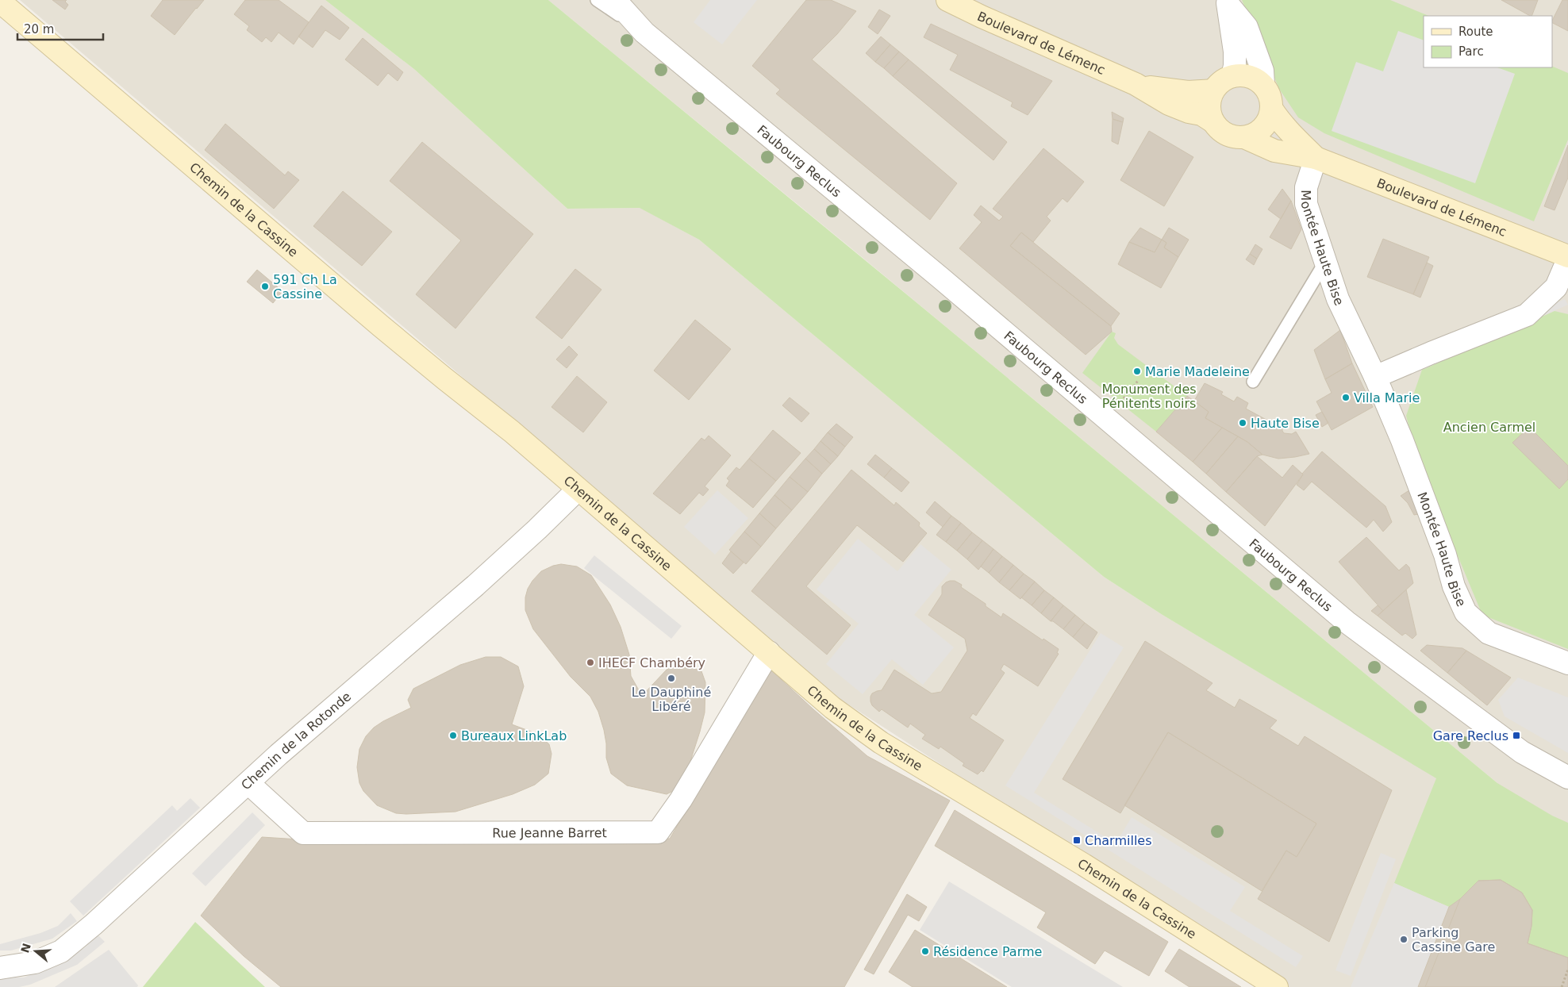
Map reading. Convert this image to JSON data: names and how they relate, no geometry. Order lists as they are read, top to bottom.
{
  "streets": {
    "main road": ["Boulevard de Lémenc", "Chemin de la Cassine"],
    "street": [
      "Faubourg Reclus",
      "Montée Haute Bise",
      "Chemin de la Rotonde",
      "Rue Jeanne Barret"
    ]
  },
  "crossings": [
    ["Boulevard de Lémenc", "Montée Haute Bise"],
    ["Chemin de la Cassine", "Chemin de la Rotonde"],
    ["Chemin de la Cassine", "Rue Jeanne Barret"],
    ["Chemin de la Rotonde", "Rue Jeanne Barret"]
  ],
  "parks": ["Monument des Pénitents noirs", "Ancien Carmel"],
  "places": {
    "other": [
      "591 Ch La Cassine",
      "Marie Madeleine",
      "Villa Marie",
      "Haute Bise",
      "IHECF Chambéry",
      "Le Dauphiné Libéré",
      "Bureaux LinkLab",
      "Parking Cassine Gare",
      "Résidence Parme"
    ],
    "transit": ["Gare Reclus", "Charmilles"]
  },
  "legend": ["Route", "Parc"],
  "scale_bar": "20 m",
  "north": "left"
}
